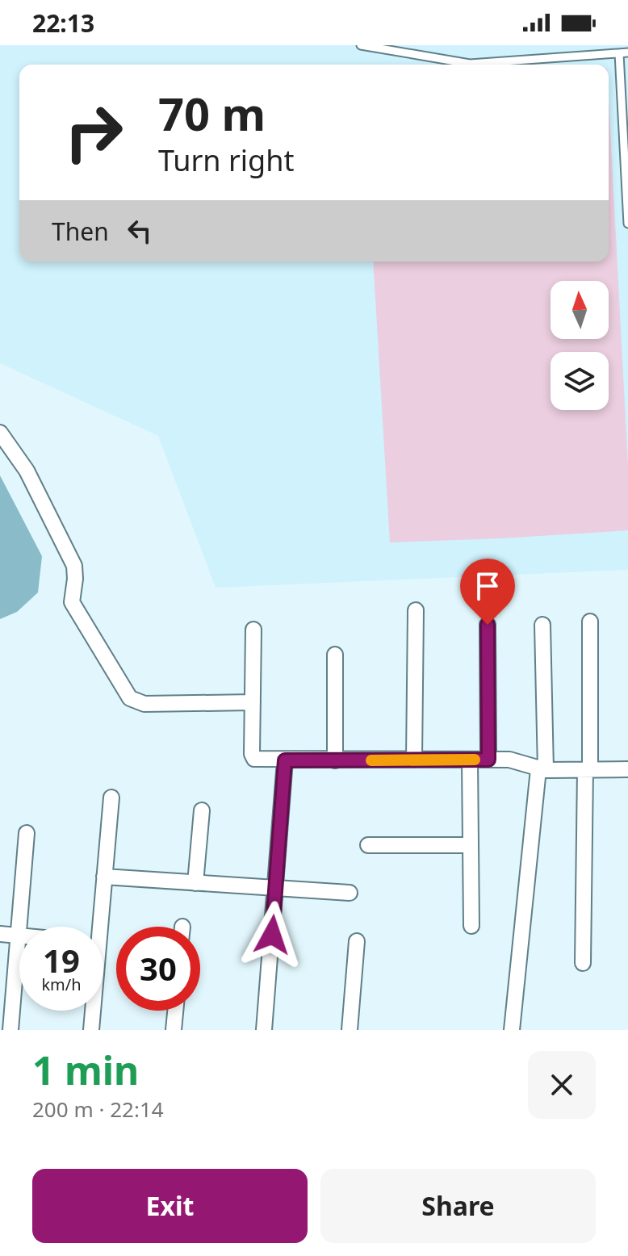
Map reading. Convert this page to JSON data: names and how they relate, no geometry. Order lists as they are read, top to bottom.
{
  "north": "top",
  "page": {
    "status": "22:13",
    "turn": ["70 m", "Turn right"],
    "then": "Then",
    "speed": "19 km/h",
    "limit": "30",
    "heading": ["1 min", "200 m · 22:14"],
    "buttons": ["Exit", "Share"]
  }
}
